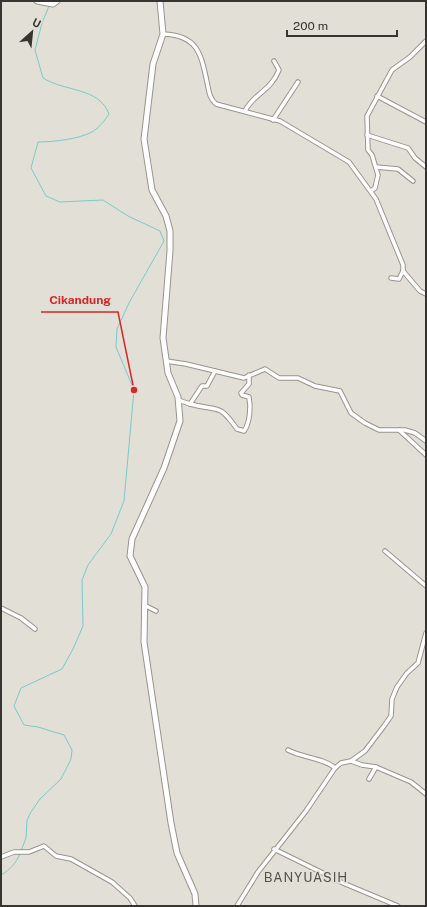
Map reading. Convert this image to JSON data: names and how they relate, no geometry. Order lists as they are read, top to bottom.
{
  "districts": ["BANYUASIH"],
  "places": ["Cikandung"],
  "scale_bar": "200 m",
  "north": "top right"
}
